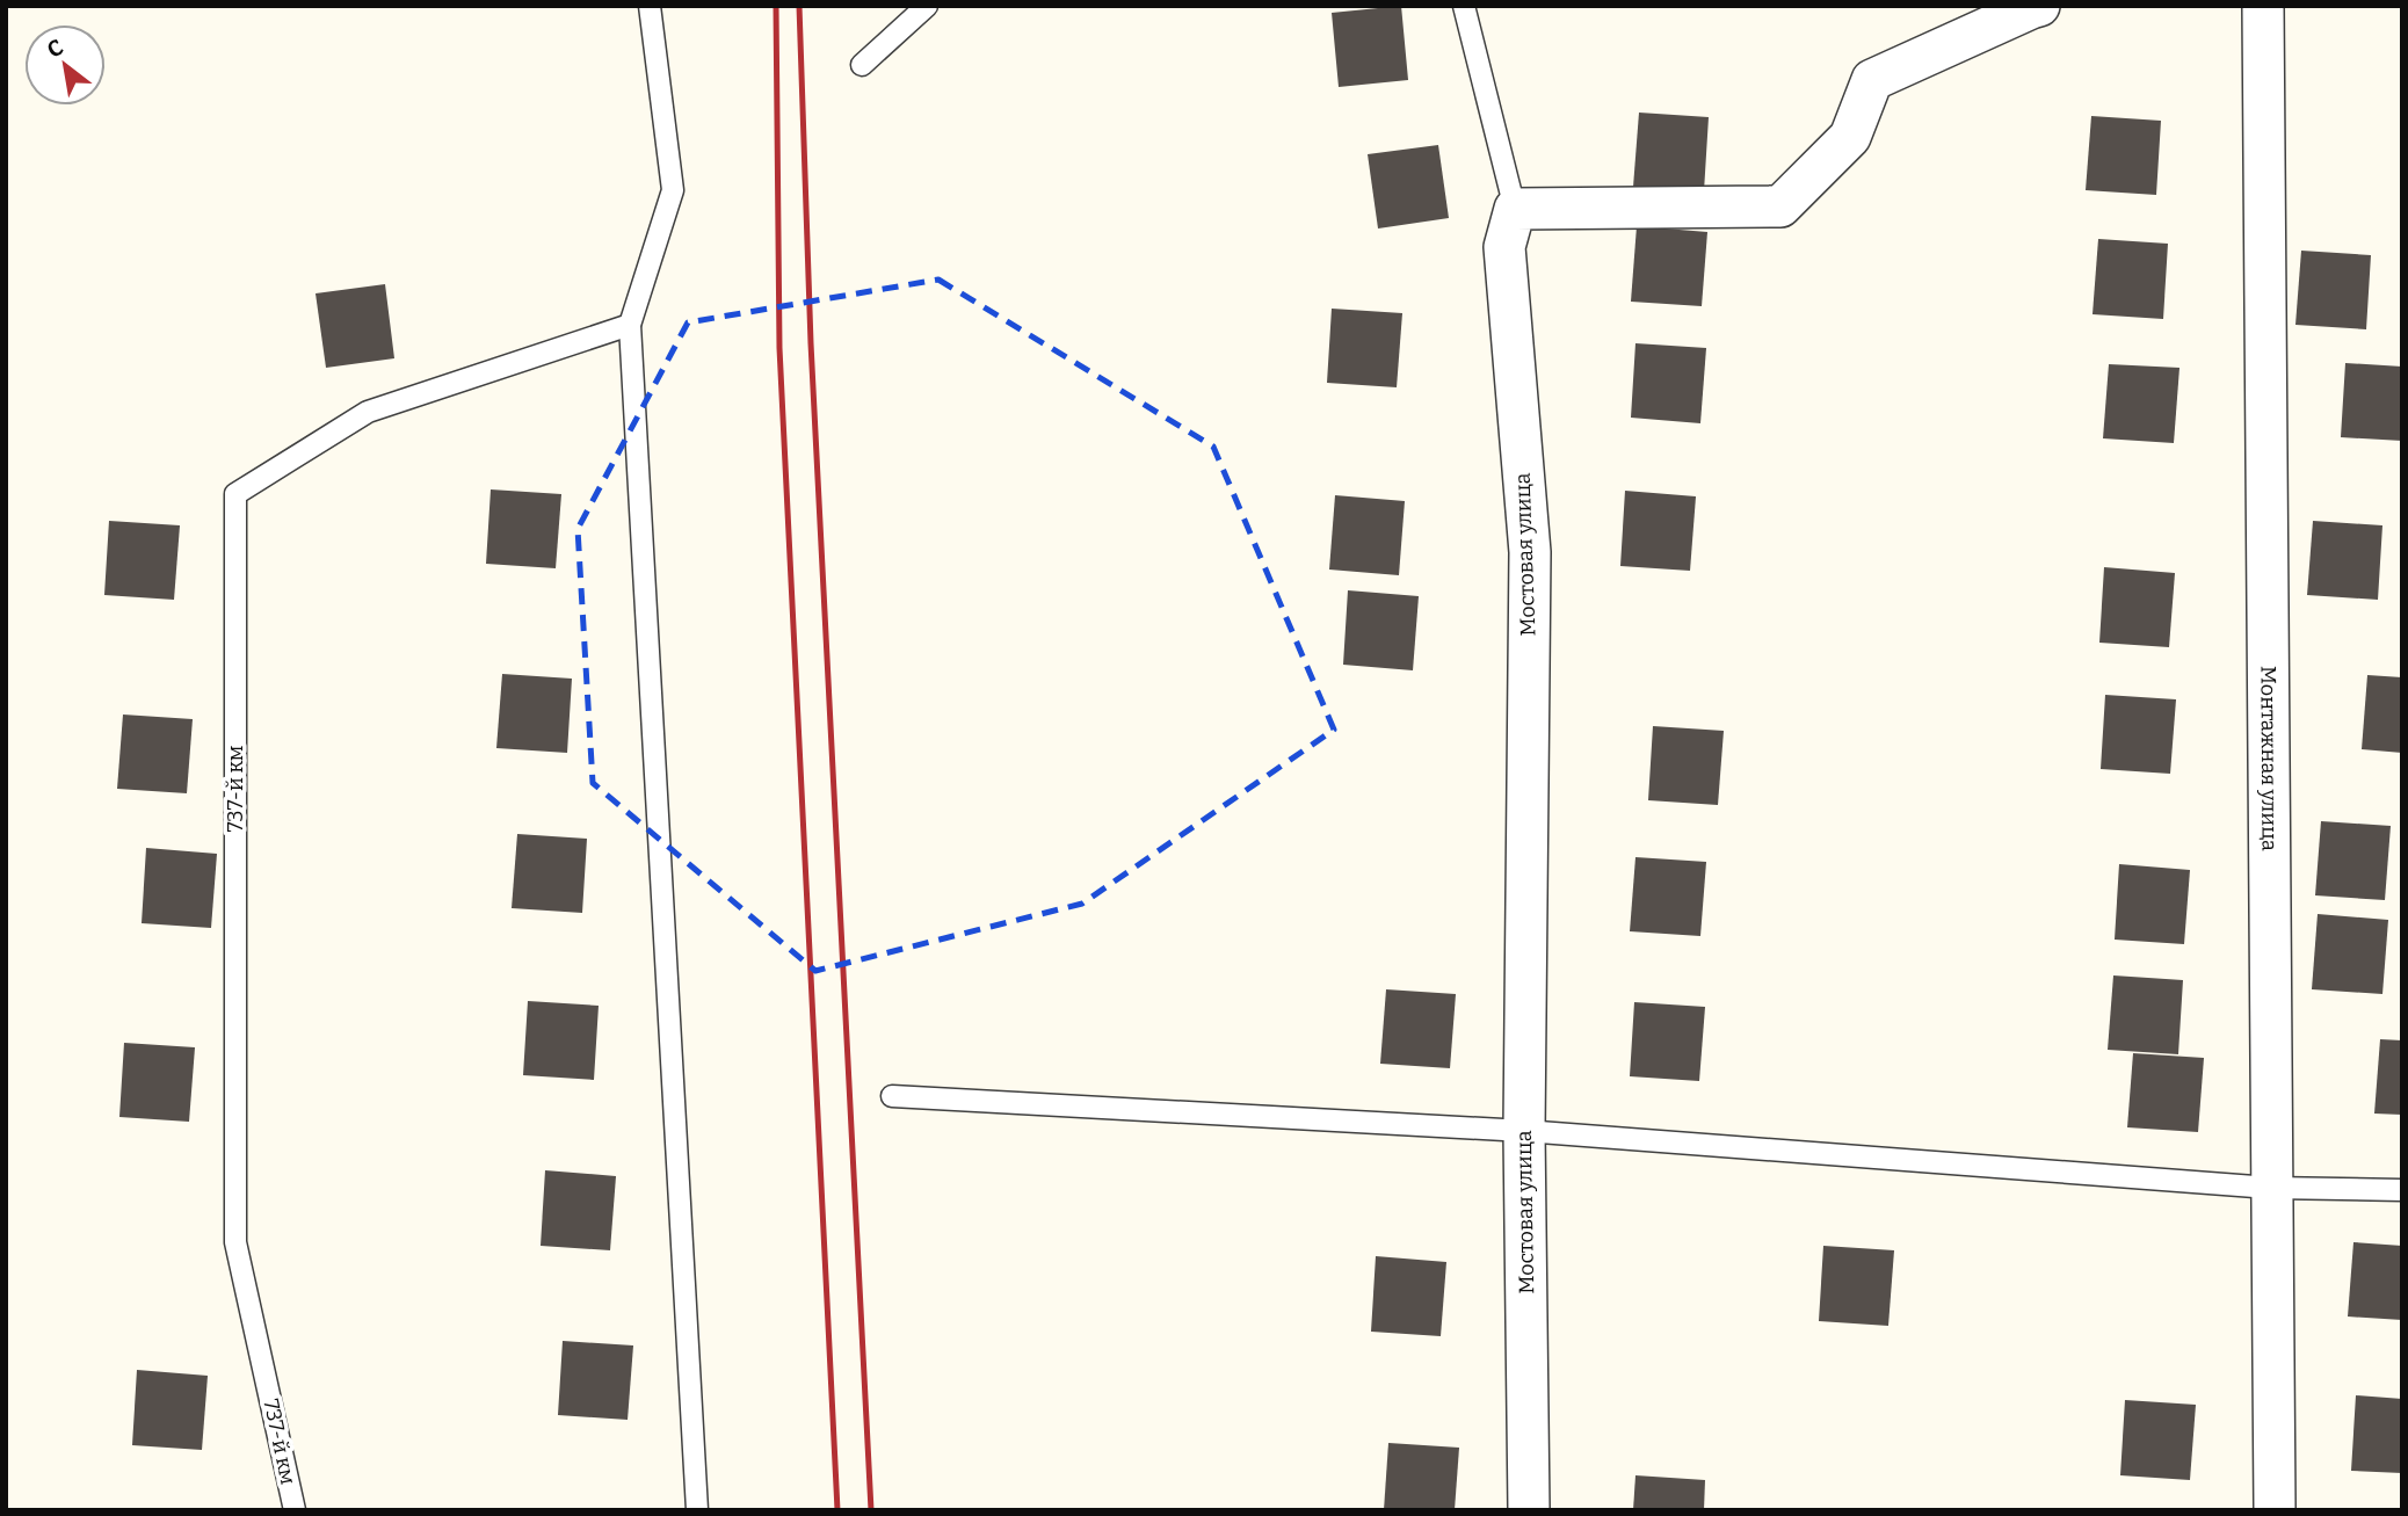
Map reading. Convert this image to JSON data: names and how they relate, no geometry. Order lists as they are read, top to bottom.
{
  "streets": {
    "street": ["Мостовая улица", "Монтажная улица"],
    "lane": ["737-й км"]
  },
  "north": "top left"
}
